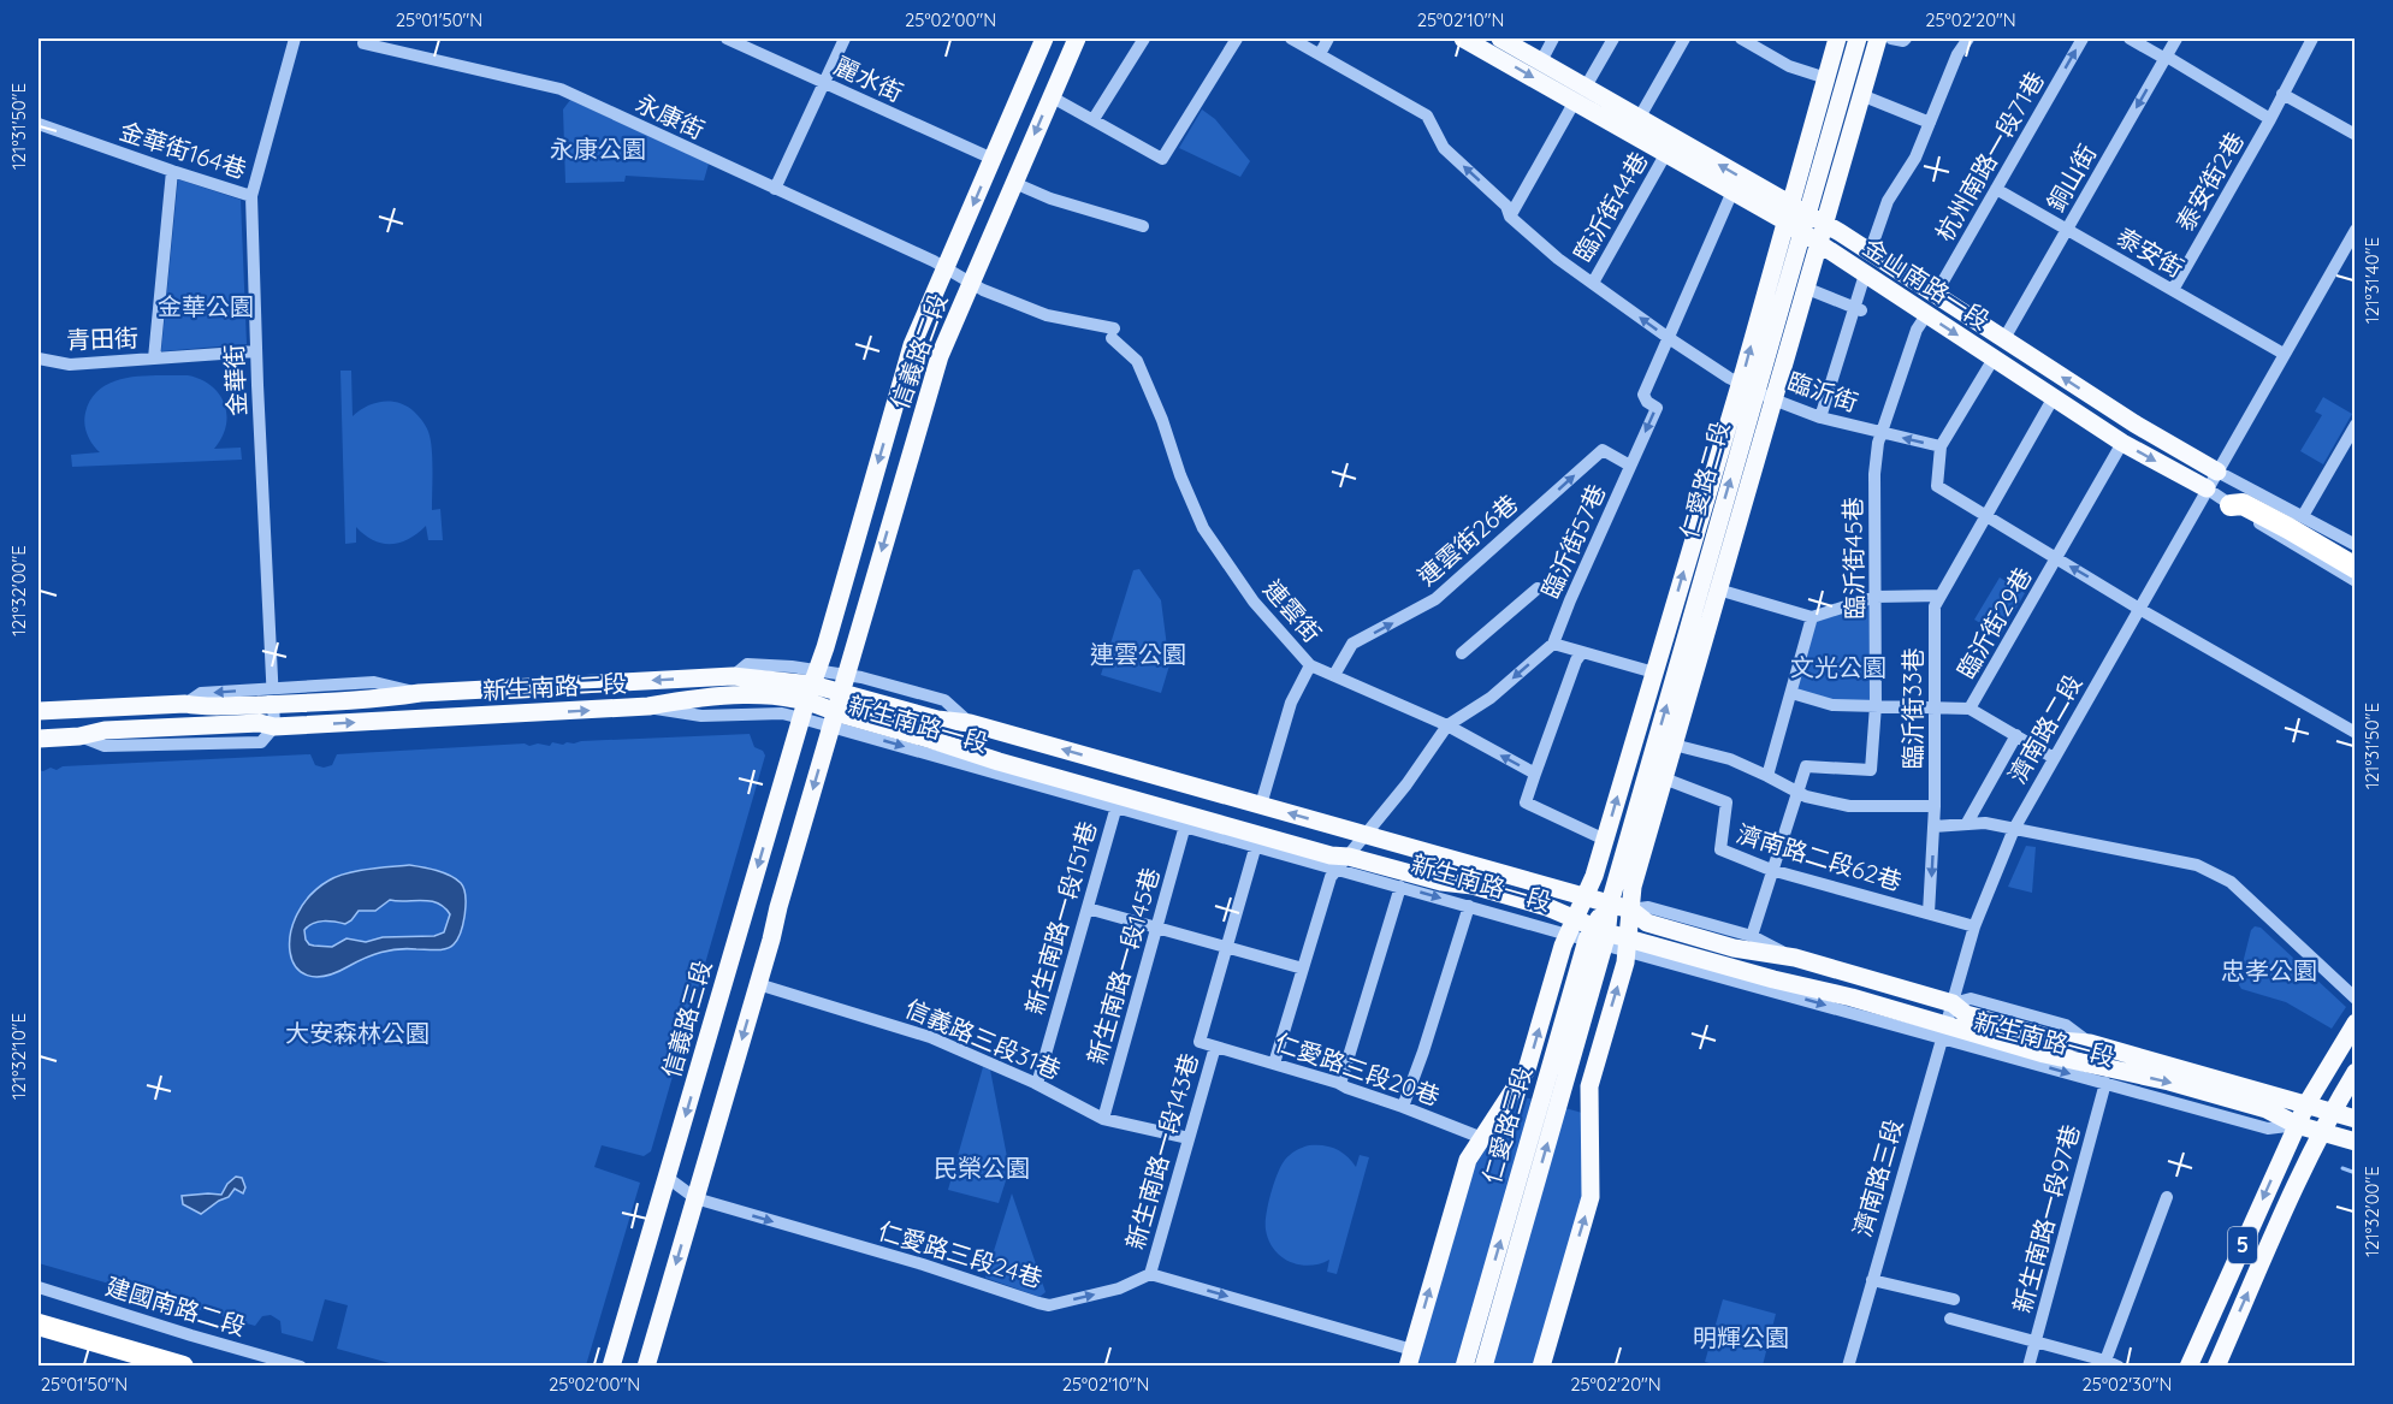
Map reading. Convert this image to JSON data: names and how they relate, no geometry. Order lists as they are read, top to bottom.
{
  "streets": {
    "main road": [
      "金山南路一段",
      "信義路二段",
      "仁愛路二段",
      "新生南路二段",
      "新生南路一段",
      "信義路三段",
      "仁愛路三段",
      "5"
    ],
    "street": [
      "麗水街",
      "永康街",
      "金華街164巷",
      "杭州南路一段71巷",
      "銅山街",
      "泰安街2巷",
      "臨沂街44巷",
      "泰安街",
      "青田街",
      "金華街",
      "臨沂街",
      "連雲街26巷",
      "臨沂街57巷",
      "臨沂街45巷",
      "連雲街",
      "臨沂街29巷",
      "臨沂街33巷",
      "濟南路二段",
      "濟南路二段62巷",
      "新生南路一段151巷",
      "新生南路一段145巷",
      "信義路三段31巷",
      "仁愛路三段20巷",
      "新生南路一段143巷",
      "濟南路三段",
      "新生南路一段97巷",
      "仁愛路三段24巷",
      "建國南路二段"
    ]
  },
  "crossings": [
    ["麗水街", "信義路二段"],
    ["永康街", "信義路二段"],
    ["永康街", "連雲街"],
    ["金華街164巷", "金華街"],
    ["杭州南路一段71巷", "泰安街"],
    ["杭州南路一段71巷", "金山南路一段"],
    ["銅山街", "泰安街"],
    ["銅山街", "金山南路一段"],
    ["泰安街2巷", "泰安街"],
    ["臨沂街44巷", "金山南路一段"],
    ["臨沂街44巷", "臨沂街"],
    ["金山南路一段", "仁愛路二段"],
    ["金山南路一段", "臨沂街45巷"],
    ["金山南路一段", "臨沂街29巷"],
    ["金山南路一段", "臨沂街33巷"],
    ["金山南路一段", "濟南路二段"],
    ["青田街", "金華街"],
    ["信義路二段", "連雲街"],
    ["信義路二段", "新生南路二段"],
    ["信義路二段", "新生南路一段"],
    ["信義路二段", "信義路三段"],
    ["金華街", "新生南路二段"],
    ["臨沂街", "仁愛路二段"],
    ["臨沂街", "臨沂街57巷"],
    ["臨沂街", "臨沂街45巷"],
    ["仁愛路二段", "新生南路一段"],
    ["仁愛路二段", "濟南路二段62巷"],
    ["仁愛路二段", "仁愛路三段"],
    ["連雲街26巷", "臨沂街57巷"],
    ["連雲街26巷", "連雲街"],
    ["臨沂街57巷", "連雲街"],
    ["新生南路二段", "新生南路一段"],
    ["新生南路二段", "信義路三段"],
    ["臨沂街33巷", "濟南路二段62巷"],
    ["新生南路一段", "濟南路二段"],
    ["新生南路一段", "新生南路一段151巷"],
    ["新生南路一段", "新生南路一段145巷"],
    ["新生南路一段", "信義路三段"],
    ["新生南路一段", "仁愛路三段"],
    ["新生南路一段", "新生南路一段143巷"],
    ["新生南路一段", "濟南路三段"],
    ["新生南路一段", "新生南路一段97巷"],
    ["新生南路一段", "5"],
    ["濟南路二段", "濟南路二段62巷"],
    ["濟南路二段", "濟南路三段"],
    ["新生南路一段151巷", "信義路三段31巷"],
    ["新生南路一段145巷", "信義路三段31巷"],
    ["信義路三段", "仁愛路三段24巷"],
    ["信義路三段31巷", "新生南路一段143巷"],
    ["仁愛路三段20巷", "仁愛路三段"],
    ["仁愛路三段20巷", "新生南路一段143巷"],
    ["新生南路一段143巷", "仁愛路三段24巷"]
  ],
  "one_way": [
    "銅山街",
    "信義路二段",
    "臨沂街",
    "連雲街26巷",
    "仁愛路三段24巷"
  ],
  "parks": [
    "永康公園",
    "金華公園",
    "連雲公園",
    "文光公園",
    "忠孝公園",
    "大安森林公園",
    "民榮公園",
    "明輝公園"
  ],
  "coordinates": [
    "25°01'50\"N",
    "25°02'00\"N",
    "25°02'10\"N",
    "25°02'20\"N",
    "121°31'50\"E",
    "121°31'40\"E",
    "121°32'00\"E",
    "121°32'10\"E",
    "25°02'30\"N"
  ]
}
